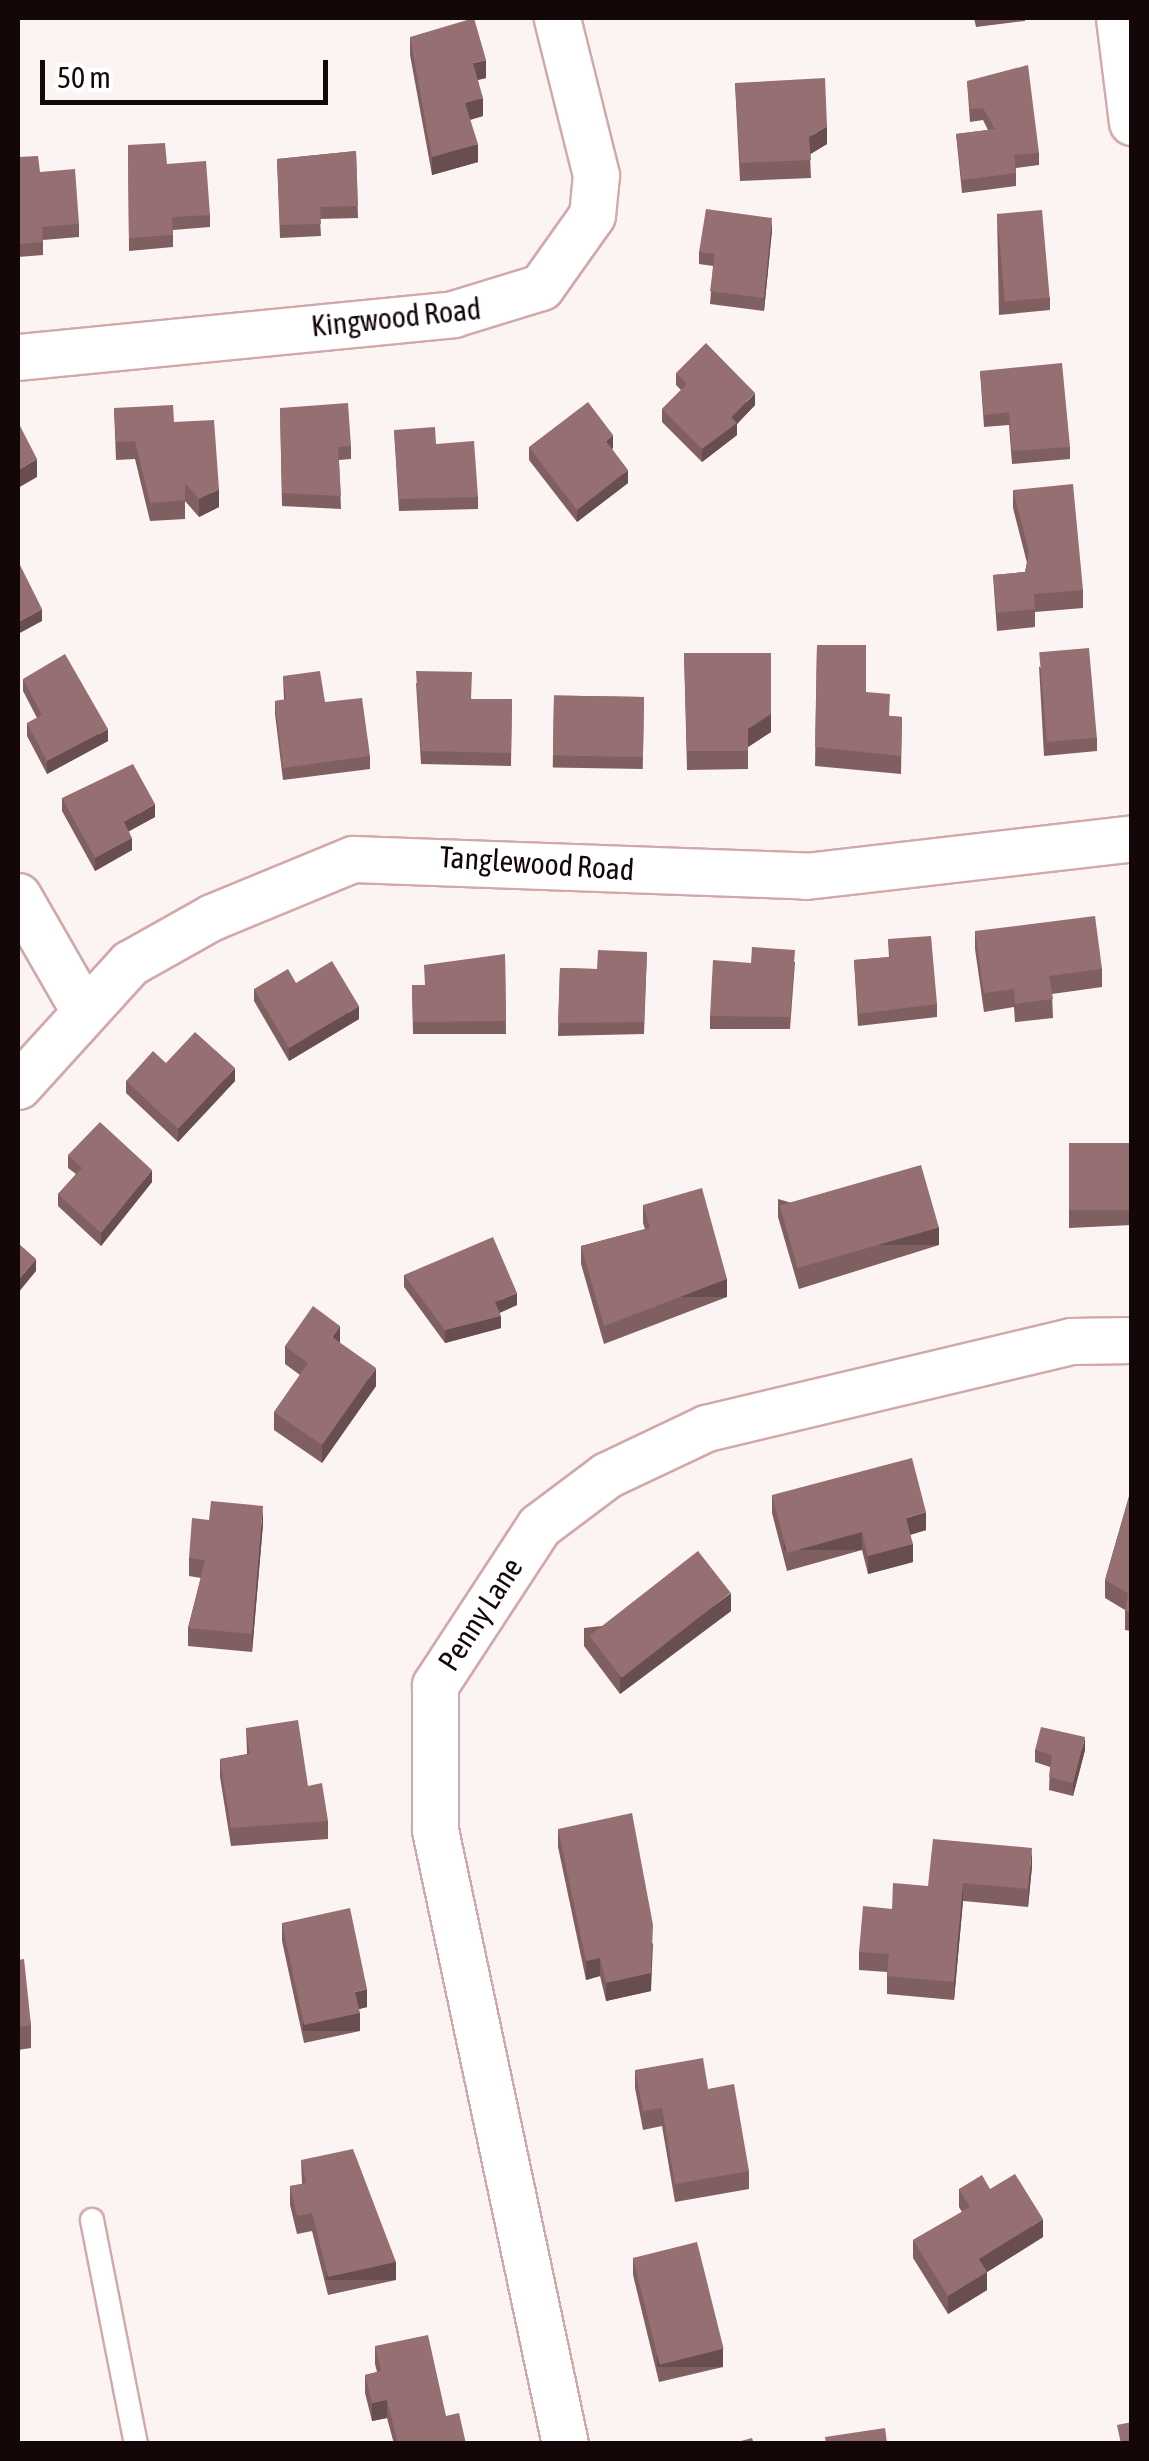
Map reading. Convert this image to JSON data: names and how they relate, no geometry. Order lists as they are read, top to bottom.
{
  "streets": {
    "street": ["Kingwood Road", "Tanglewood Road", "Penny Lane"]
  },
  "scale_bar": "50 m"
}
